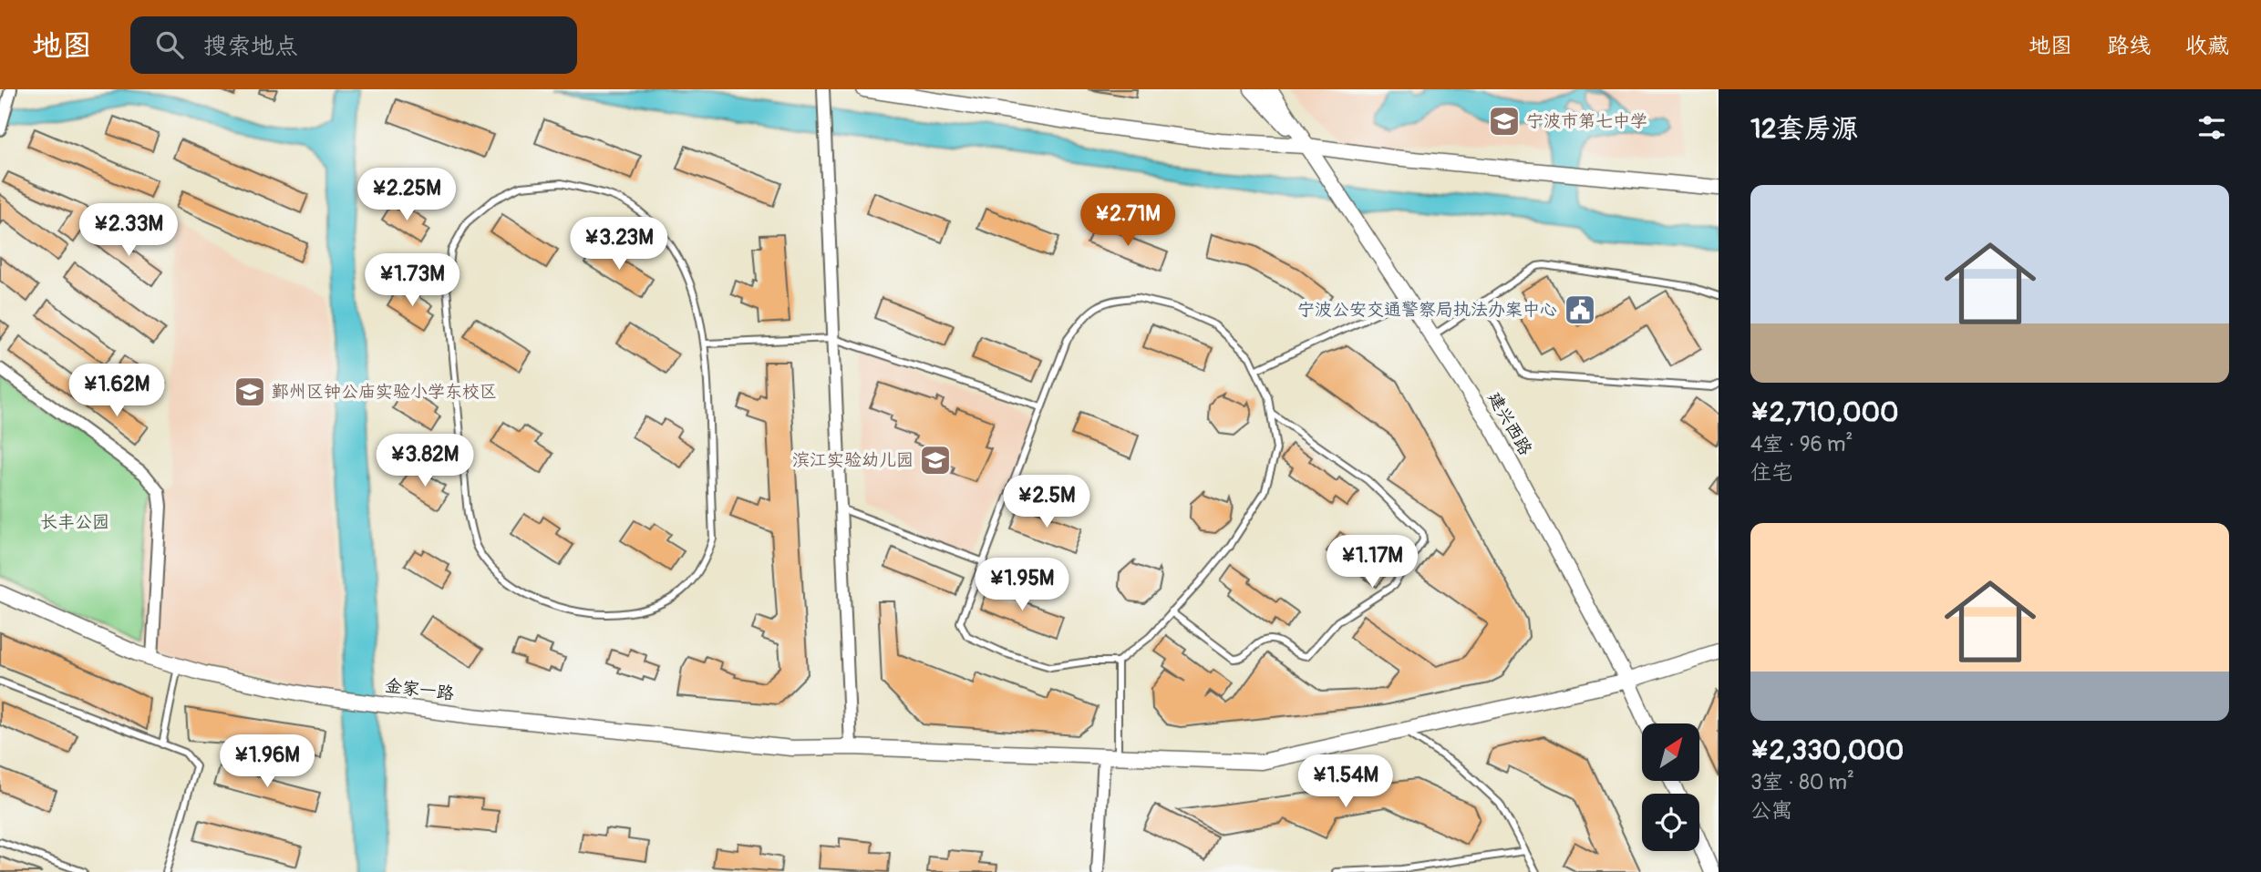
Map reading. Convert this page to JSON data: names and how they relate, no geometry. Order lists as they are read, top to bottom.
{
  "streets": {
    "street": ["建兴西路", "金家一路"]
  },
  "crossings": [
    ["建兴西路", "金家一路"]
  ],
  "parks": ["长丰公园"],
  "places": {
    "school or university": ["宁波市第七中学", "鄞州区钟公庙实验小学东校区", "滨江实验幼儿园"],
    "public building": ["宁波公安交通警察局执法办案中心"]
  },
  "north": "top right",
  "page": {
    "header": "地图",
    "search": "搜索地点",
    "nav": ["地图", "路线", "收藏"],
    "heading": "12套房源",
    "list": [
      {
        "name": "¥2,710,000",
        "note": "4室 · 96 m² · 住宅"
      },
      {
        "name": "¥2,330,000",
        "note": "3室 · 80 m² · 公寓"
      }
    ],
    "price": [
      "¥2.25M",
      "¥2.71M",
      "¥2.33M",
      "¥3.23M",
      "¥1.73M",
      "¥1.62M",
      "¥3.82M",
      "¥2.5M",
      "¥1.17M",
      "¥1.95M",
      "¥1.96M",
      "¥1.54M"
    ]
  }
}
